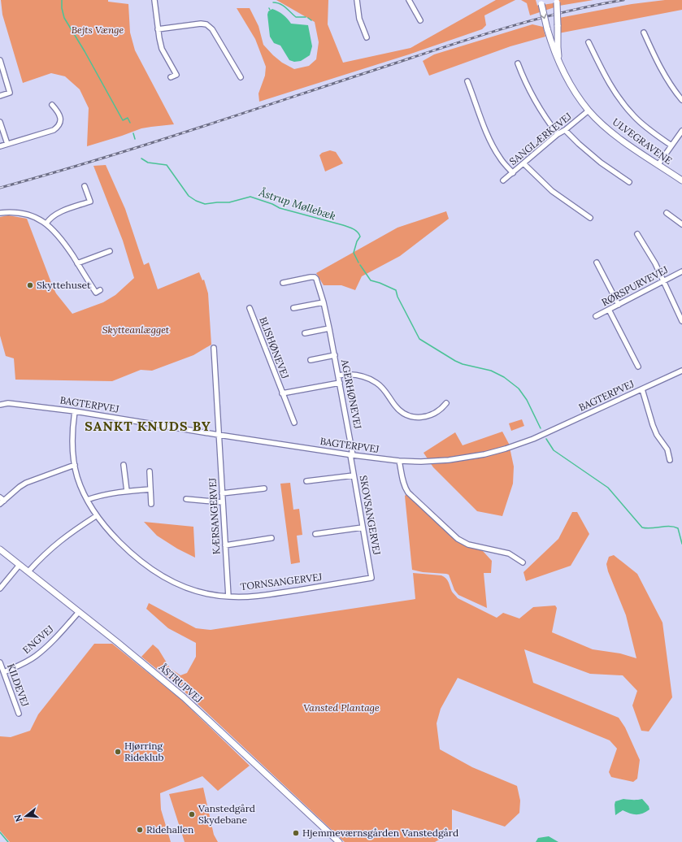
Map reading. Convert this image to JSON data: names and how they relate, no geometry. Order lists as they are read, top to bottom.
{
  "streets": {
    "street": [
      "SANGLÆRKEVEJ",
      "ULVEGRAVENE",
      "RØRSPURVEVEJ",
      "BLISHØNEVEJ",
      "AGERHØNEVEJ",
      "BAGTERPVEJ",
      "SKOVSANGERVEJ",
      "KÆRSANGERVEJ",
      "TORNSANGERVEJ",
      "ENGVEJ",
      "ÅSTRUPVEJ",
      "KILDEVEJ"
    ]
  },
  "crossings": [
    ["SANGLÆRKEVEJ", "ULVEGRAVENE"],
    ["BLISHØNEVEJ", "AGERHØNEVEJ"],
    ["AGERHØNEVEJ", "BAGTERPVEJ"],
    ["AGERHØNEVEJ", "SKOVSANGERVEJ"],
    ["BAGTERPVEJ", "SKOVSANGERVEJ"],
    ["BAGTERPVEJ", "KÆRSANGERVEJ"],
    ["BAGTERPVEJ", "TORNSANGERVEJ"],
    ["SKOVSANGERVEJ", "TORNSANGERVEJ"],
    ["KÆRSANGERVEJ", "TORNSANGERVEJ"],
    ["ENGVEJ", "ÅSTRUPVEJ"],
    ["ENGVEJ", "KILDEVEJ"]
  ],
  "districts": ["SANKT KNUDS BY"],
  "water": ["Åstrup Møllebæk"],
  "parks": ["Bejts Vænge", "Skytteanlægget", "Vansted Plantage"],
  "places": [
    "Skyttehuset",
    "Hjørring Rideklub",
    "Vanstedgård Skydebane",
    "Ridehallen",
    "Hjemmeværnsgården Vanstedgård"
  ],
  "north": "left"
}
